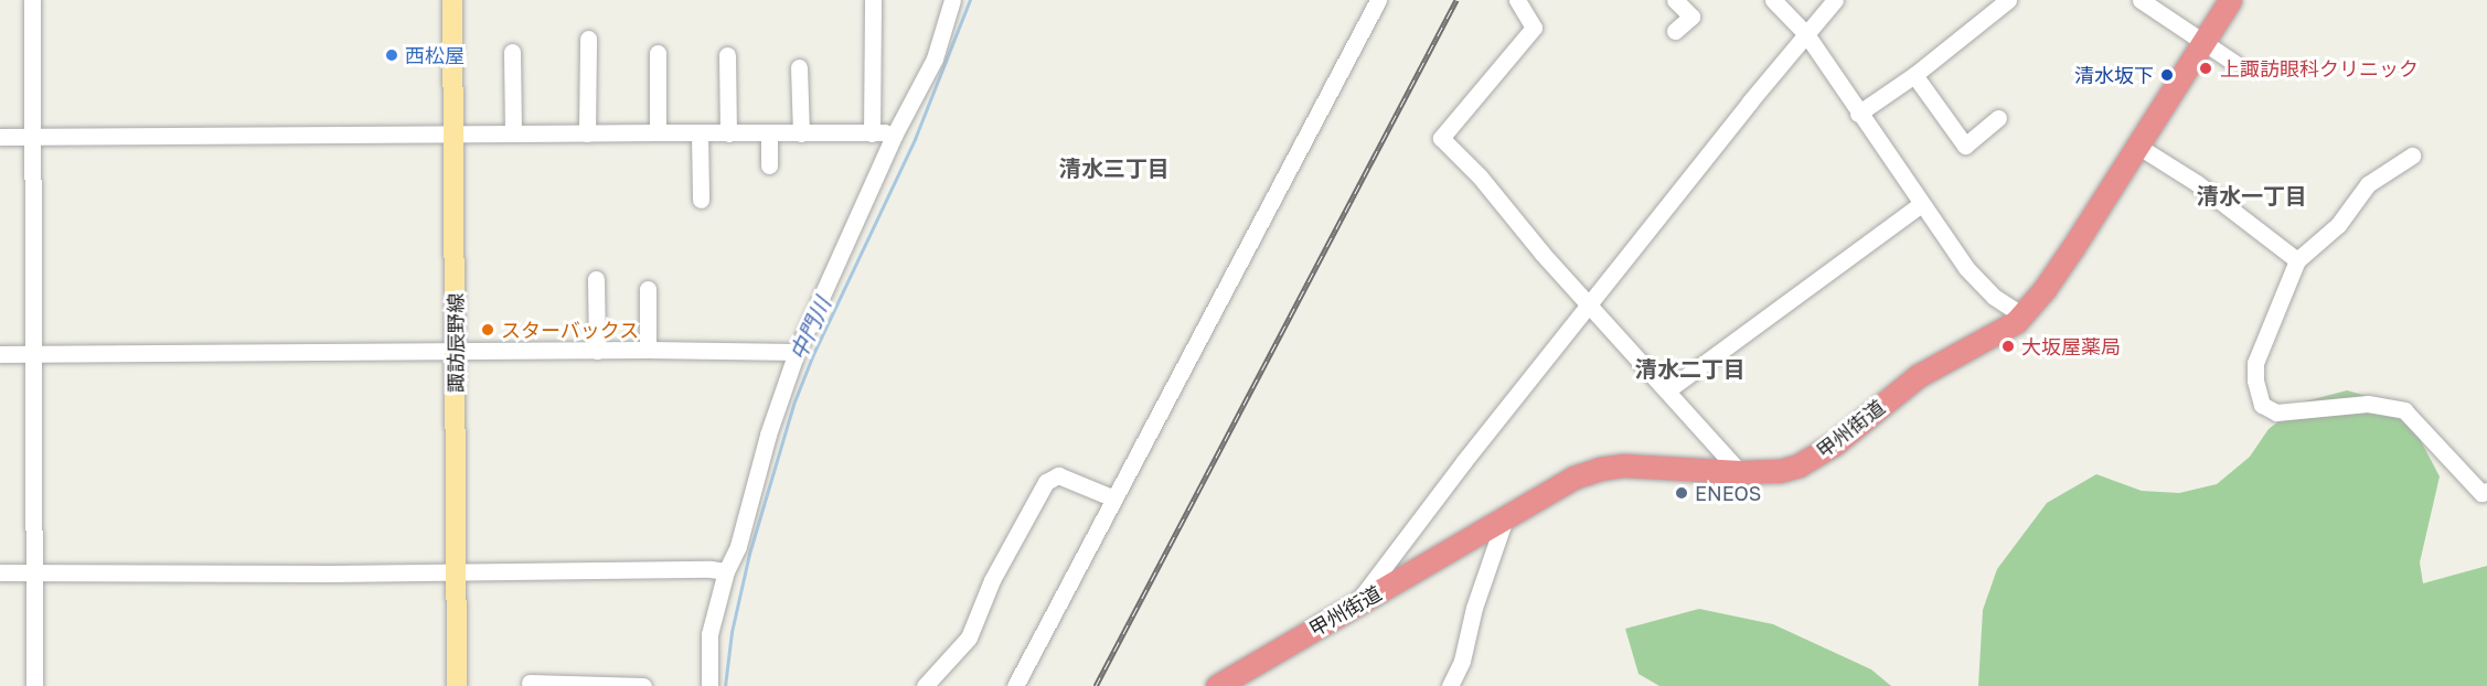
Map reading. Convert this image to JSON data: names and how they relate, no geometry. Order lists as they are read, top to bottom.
{
  "streets": {
    "highway": ["甲州街道"],
    "main road": ["諏訪辰野線"]
  },
  "districts": ["清水三丁目", "清水一丁目", "清水二丁目"],
  "water": ["中門川"],
  "places": [
    "西松屋",
    "上諏訪眼科クリニック",
    "清水坂下",
    "スターバックス",
    "大坂屋薬局",
    "ENEOS"
  ]
}
